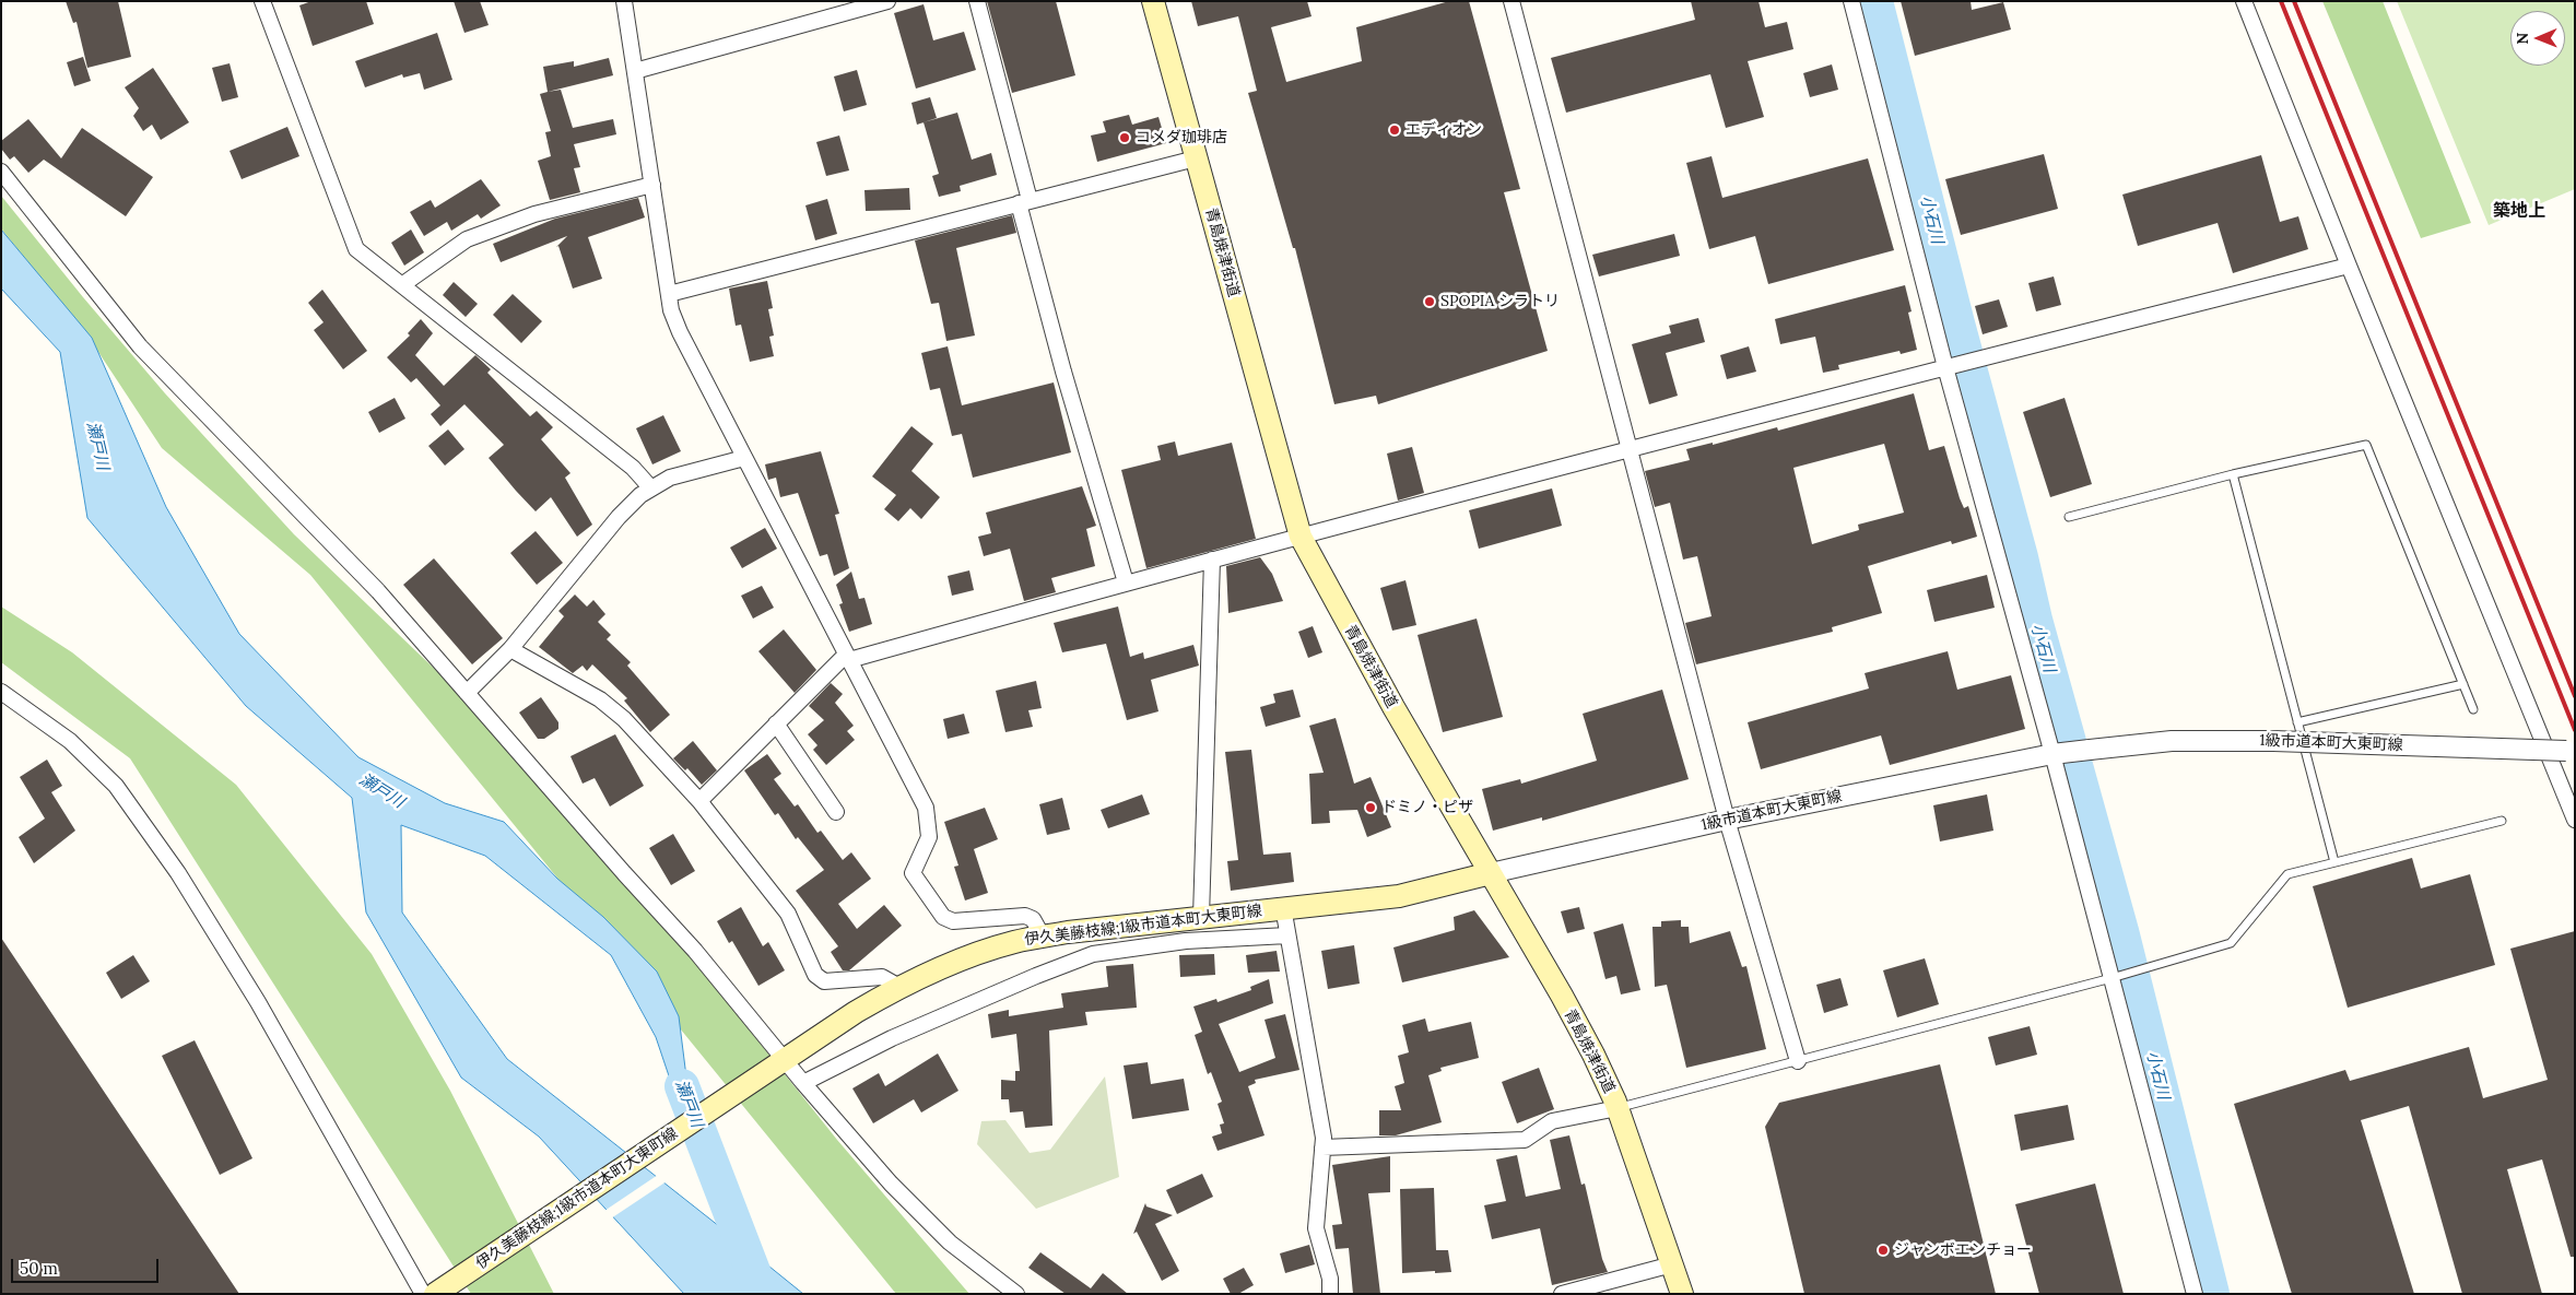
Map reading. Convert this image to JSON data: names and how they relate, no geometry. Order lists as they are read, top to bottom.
{
  "streets": {
    "main road": ["青島焼津街道", "伊久美藤枝線;1級市道本町大東町線"],
    "street": ["1級市道本町大東町線"]
  },
  "crossings": [
    ["青島焼津街道", "1級市道本町大東町線"],
    ["青島焼津街道", "伊久美藤枝線;1級市道本町大東町線"],
    ["1級市道本町大東町線", "伊久美藤枝線;1級市道本町大東町線"]
  ],
  "districts": ["築地上"],
  "water": ["小石川", "瀬戸川"],
  "places": [
    "エディオン",
    "コメダ珈琲店",
    "SPOPIA シラトリ",
    "ドミノ・ピザ",
    "ジャンボエンチョー"
  ],
  "scale_bar": "50 m",
  "north": "left"
}
